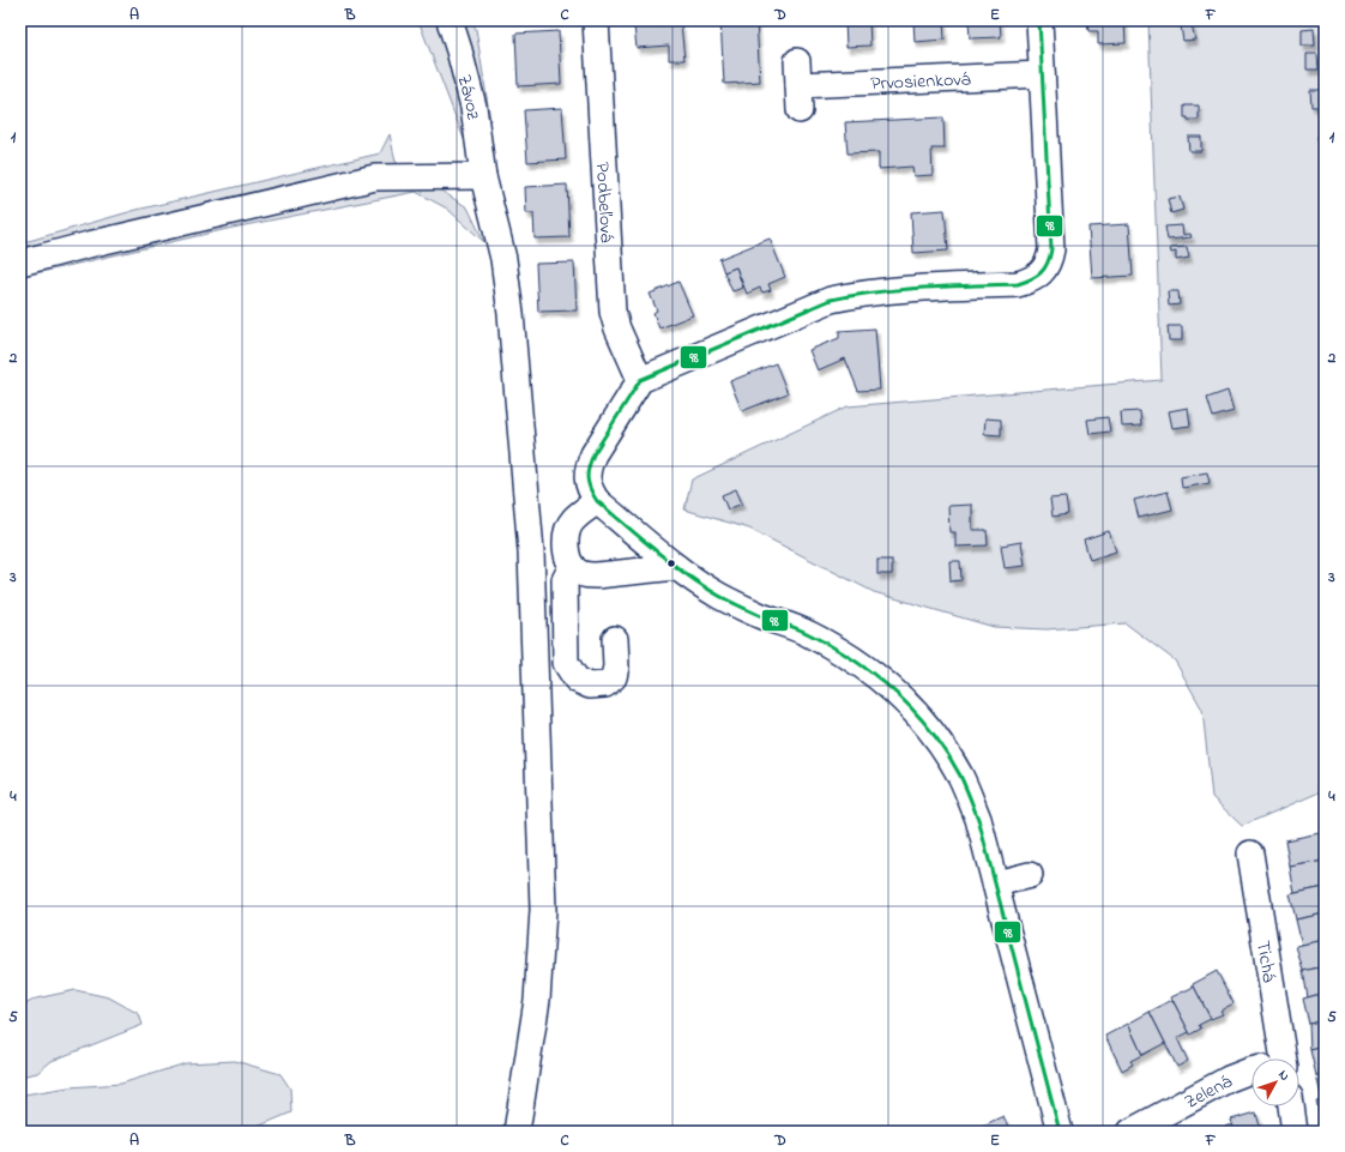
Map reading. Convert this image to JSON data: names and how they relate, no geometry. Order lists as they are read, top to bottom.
{
  "streets": {
    "street": [
      "Prvosienková",
      "Závoz",
      "Podbeľová",
      "Tichá",
      "Zelená"
    ]
  },
  "lines": ["transit line 98"],
  "north": "top right",
  "grid": {
    "columns": [
      "A",
      "B",
      "C",
      "D",
      "E",
      "F"
    ],
    "rows": [
      "1",
      "2",
      "3",
      "4",
      "5"
    ]
  }
}
